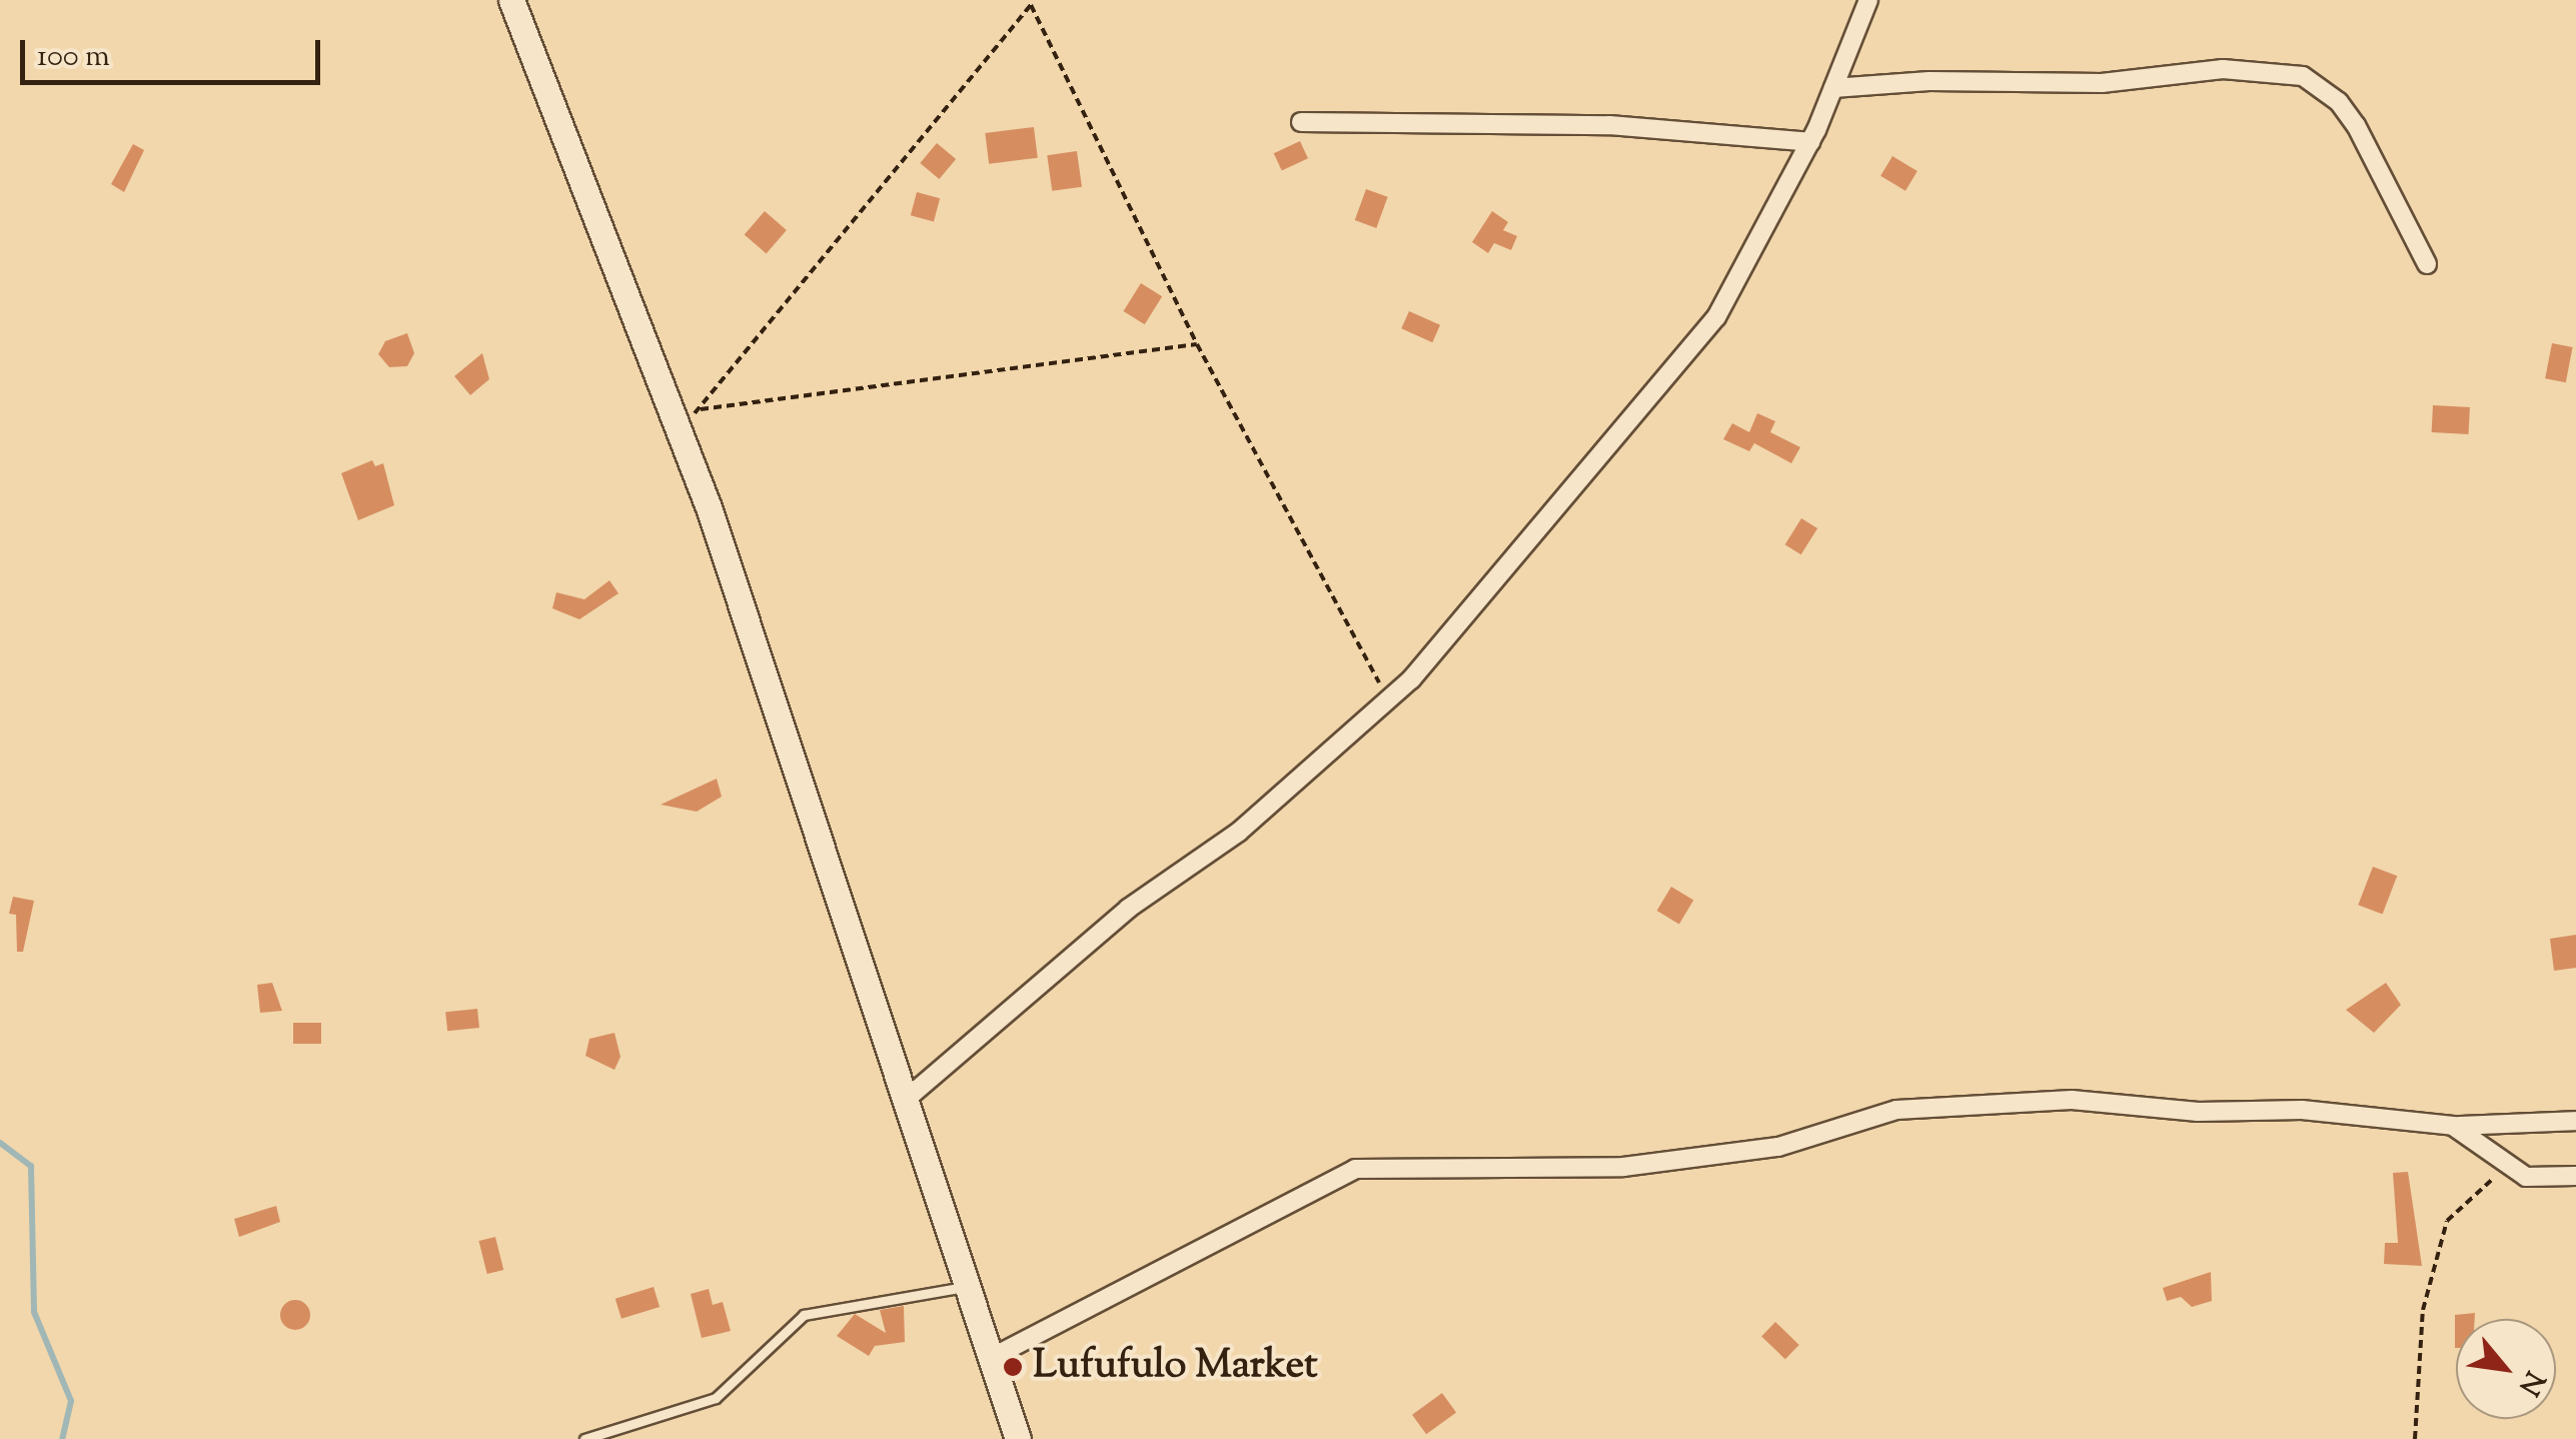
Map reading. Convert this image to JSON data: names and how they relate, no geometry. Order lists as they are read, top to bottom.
{
  "places": ["Lufufulo Market"],
  "scale_bar": "100 m",
  "north": "bottom right"
}
